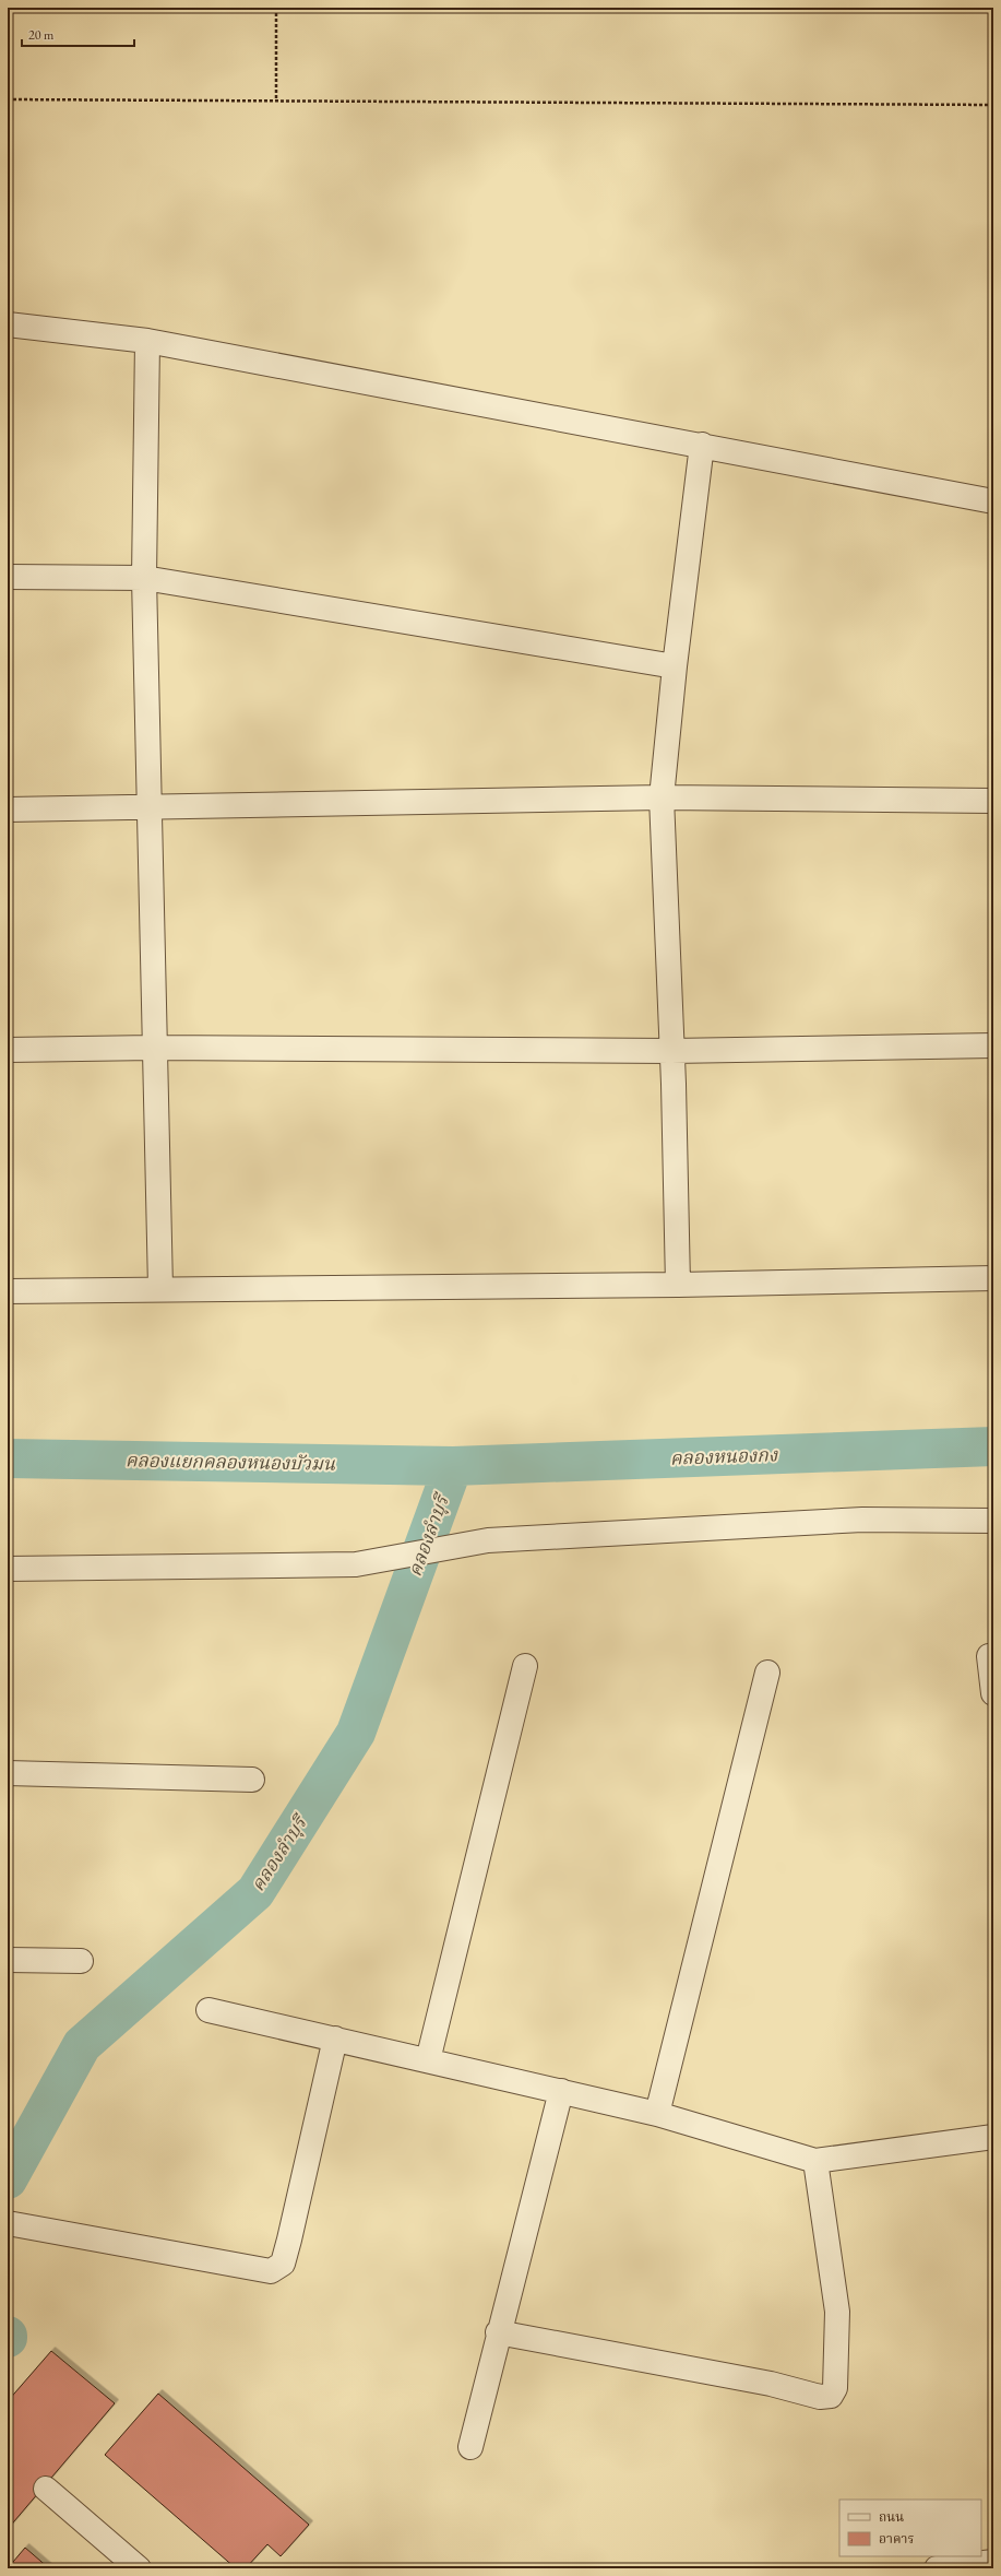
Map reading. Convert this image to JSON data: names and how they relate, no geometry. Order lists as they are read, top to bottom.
{
  "water": ["คลองหนองกง", "คลองแยกคลองหนองบัวมน", "คลองลำบุรี"],
  "legend": ["ถนน", "อาคาร"],
  "scale_bar": "20 m"
}
